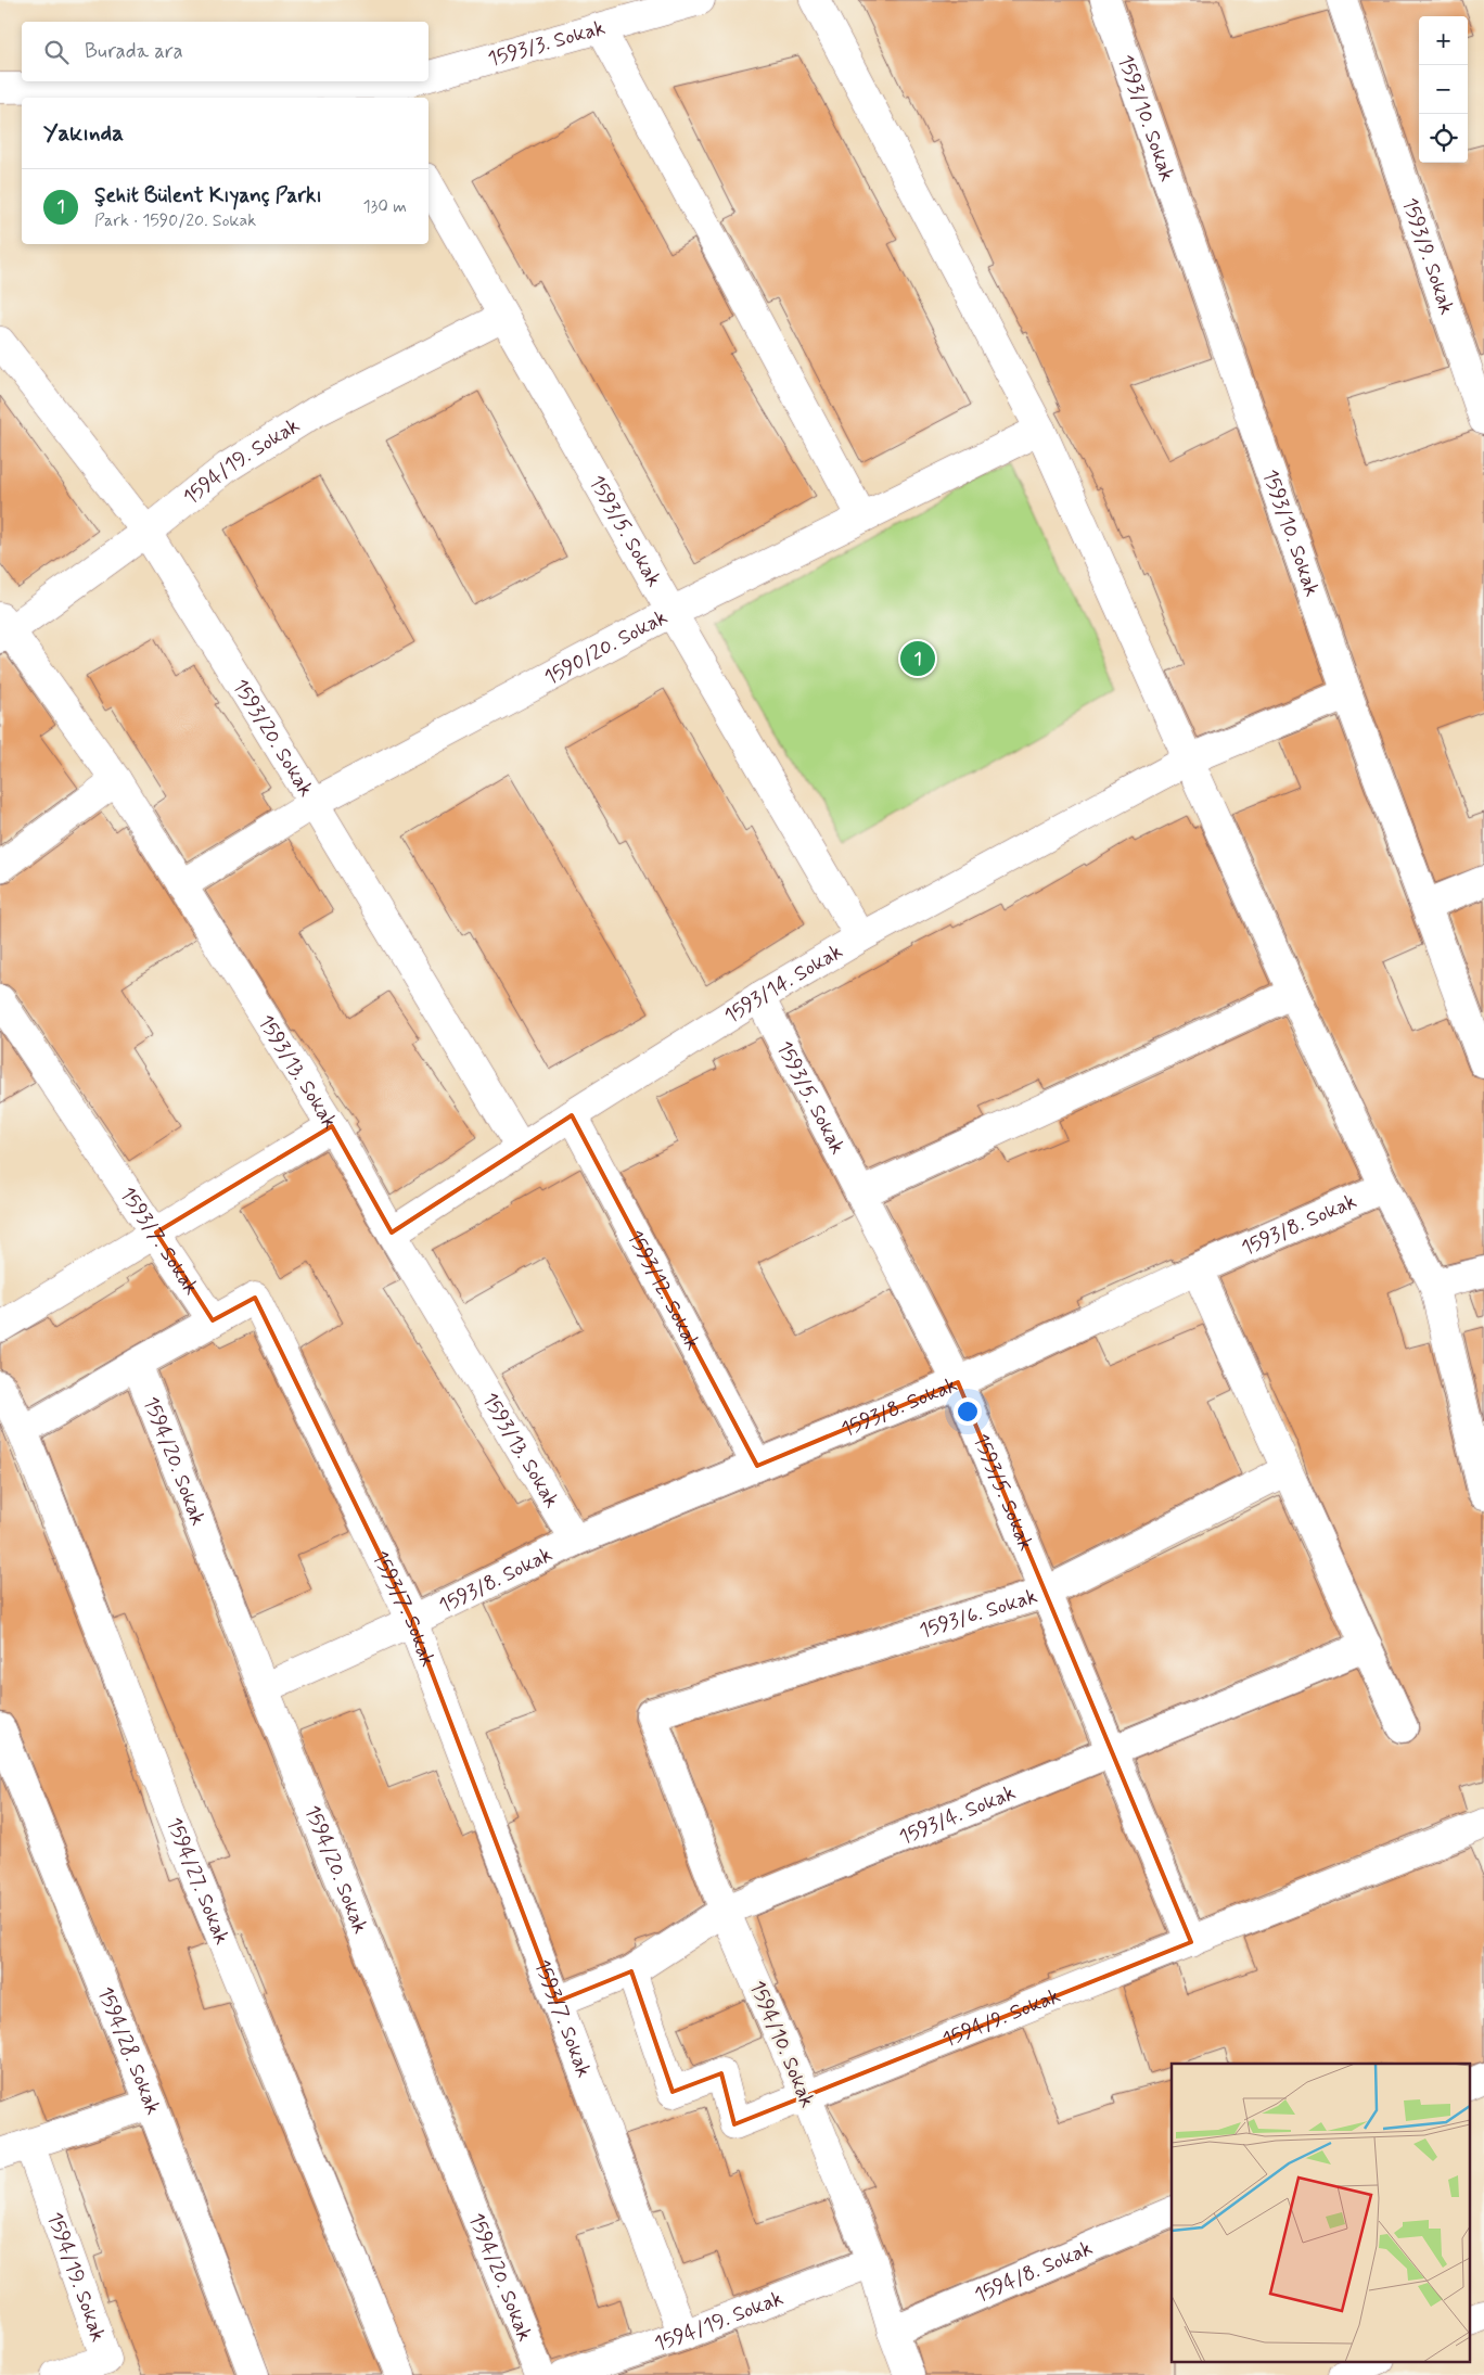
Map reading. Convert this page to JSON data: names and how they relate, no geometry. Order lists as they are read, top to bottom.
{
  "streets": {
    "street": [
      "1593/3. Sokak",
      "1593/10. Sokak",
      "1593/9. Sokak",
      "1594/19. Sokak",
      "1593/5. Sokak",
      "1590/20. Sokak",
      "1593/20. Sokak",
      "1593/14. Sokak",
      "1593/13. Sokak",
      "1593/8. Sokak",
      "1593/7. Sokak",
      "1593/12. Sokak",
      "1594/20. Sokak",
      "1593/6. Sokak",
      "1593/4. Sokak",
      "1594/27. Sokak",
      "1594/9. Sokak",
      "1594/10. Sokak",
      "1594/28. Sokak",
      "1594/8. Sokak"
    ]
  },
  "crossings": [
    ["1593/10. Sokak", "1593/14. Sokak"],
    ["1594/19. Sokak", "1593/5. Sokak"],
    ["1594/19. Sokak", "1593/20. Sokak"],
    ["1594/19. Sokak", "1593/13. Sokak"],
    ["1594/19. Sokak", "1593/7. Sokak"],
    ["1594/19. Sokak", "1594/10. Sokak"],
    ["1593/5. Sokak", "1590/20. Sokak"],
    ["1593/5. Sokak", "1593/14. Sokak"],
    ["1593/5. Sokak", "1593/8. Sokak"],
    ["1593/5. Sokak", "1593/6. Sokak"],
    ["1593/5. Sokak", "1593/4. Sokak"],
    ["1593/5. Sokak", "1594/9. Sokak"],
    ["1590/20. Sokak", "1593/20. Sokak"],
    ["1590/20. Sokak", "1593/13. Sokak"],
    ["1593/20. Sokak", "1593/14. Sokak"],
    ["1593/14. Sokak", "1593/13. Sokak"],
    ["1593/14. Sokak", "1593/12. Sokak"],
    ["1593/13. Sokak", "1593/8. Sokak"],
    ["1593/8. Sokak", "1593/7. Sokak"],
    ["1593/8. Sokak", "1593/12. Sokak"],
    ["1593/8. Sokak", "1594/20. Sokak"],
    ["1593/7. Sokak", "1593/4. Sokak"],
    ["1593/6. Sokak", "1594/10. Sokak"],
    ["1593/4. Sokak", "1594/9. Sokak"],
    ["1593/4. Sokak", "1594/10. Sokak"],
    ["1594/9. Sokak", "1594/10. Sokak"],
    ["1594/10. Sokak", "1594/8. Sokak"]
  ],
  "page": {
    "map_buttons": ["+", "−"],
    "search": "Burada ara",
    "heading": "Yakında",
    "list": [
      {
        "mark": "1",
        "name": "Şehit Bülent Kıyanç Parkı",
        "note": "Park · 1590/20. Sokak",
        "value": "130 m"
      }
    ],
    "pins": "1"
  }
}
